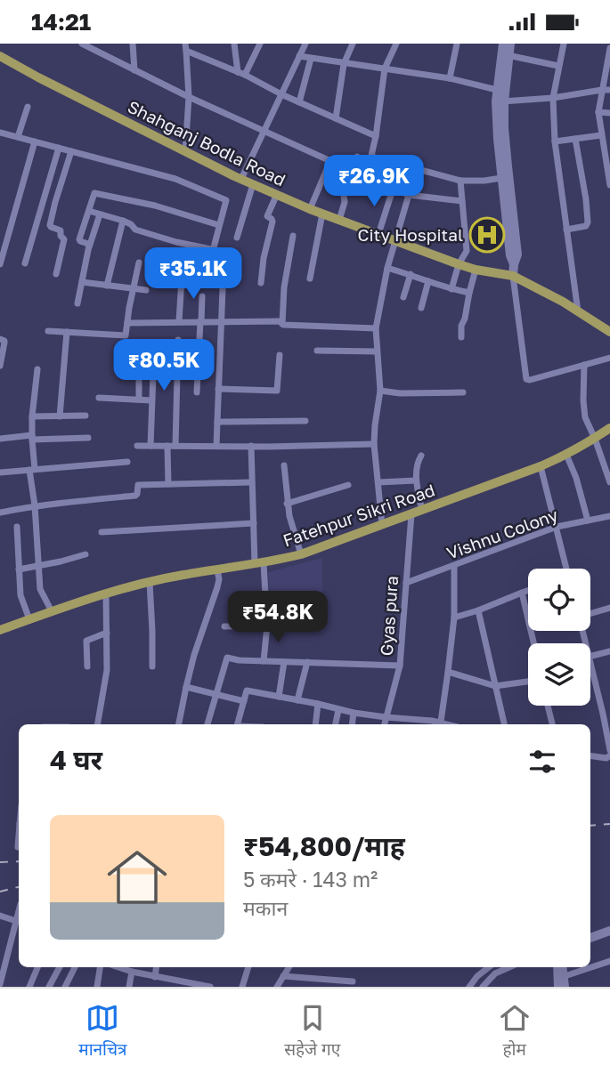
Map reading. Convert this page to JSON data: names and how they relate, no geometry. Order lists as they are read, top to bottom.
{
  "streets": {
    "main road": ["Shahganj Bodla Road", "Fatehpur Sikri Road"],
    "street": ["Vishnu Colony", "Gyas pura"]
  },
  "crossings": [
    ["Fatehpur Sikri Road", "Vishnu Colony"],
    ["Fatehpur Sikri Road", "Gyas pura"],
    ["Vishnu Colony", "Gyas pura"]
  ],
  "places": {
    "hospital": ["City Hospital"]
  },
  "page": {
    "status": "14:21",
    "price": [
      "₹26.9K",
      "₹35.1K",
      "₹80.5K",
      "₹54.8K"
    ],
    "heading": "4 घर",
    "list": [
      {
        "name": "₹54,800/माह",
        "note": "5 कमरे · 143 m² · मकान"
      }
    ],
    "tabs": ["मानचित्र", "सहेजे गए", "होम"]
  }
}
